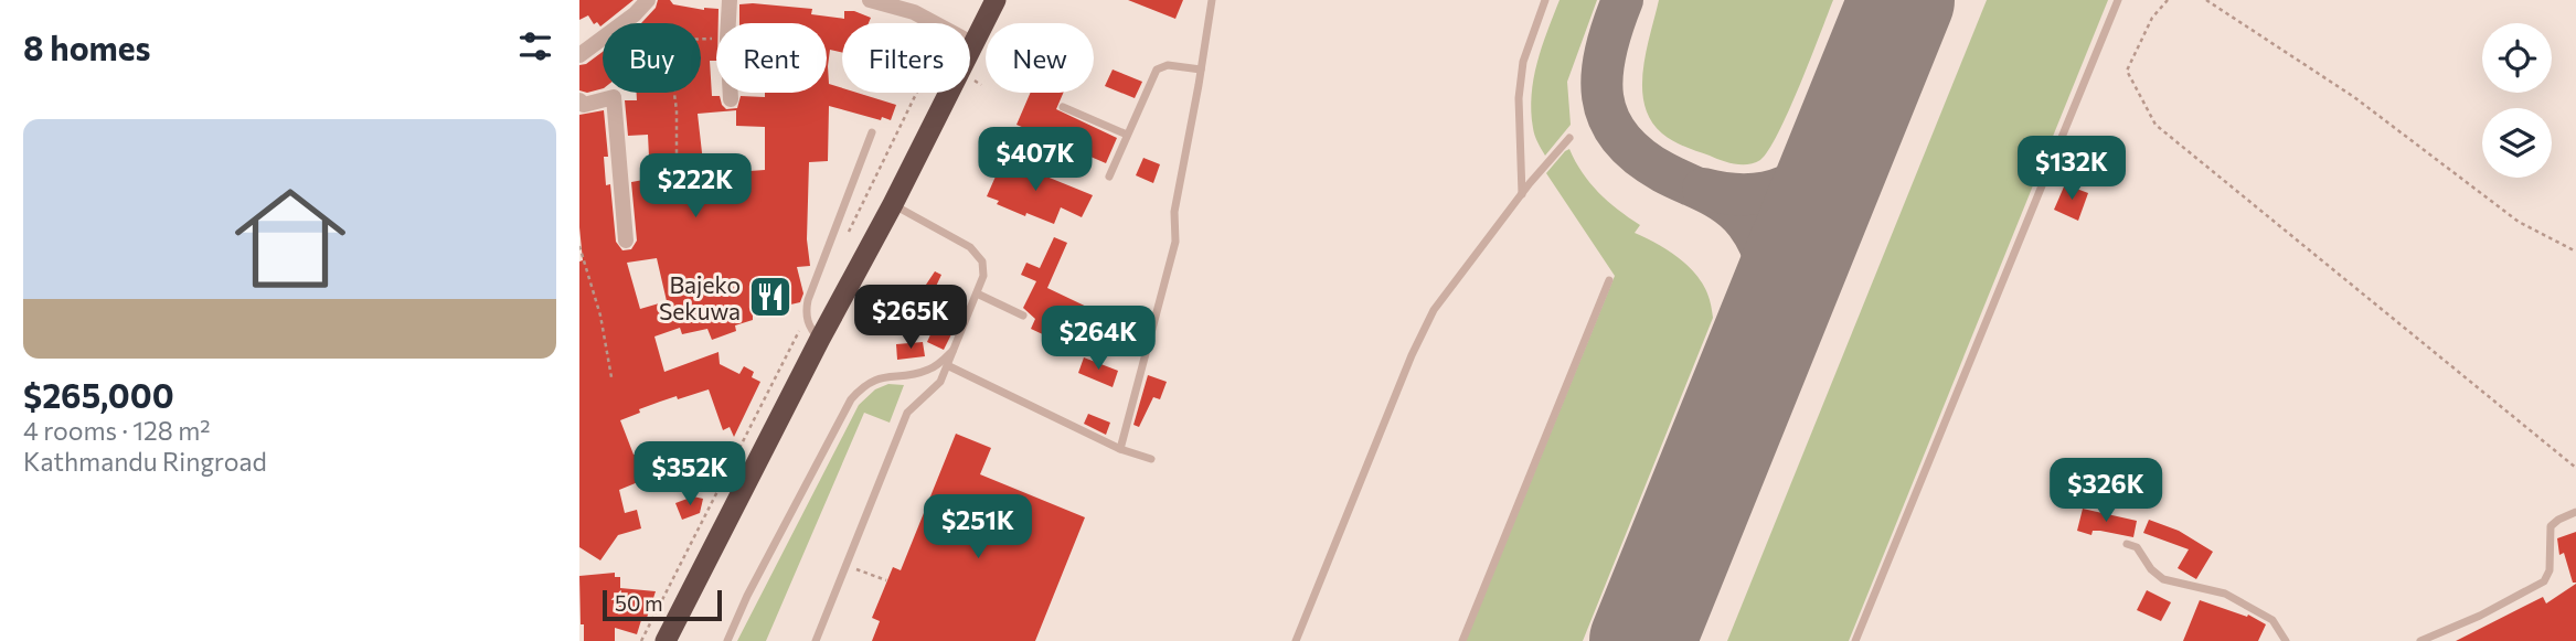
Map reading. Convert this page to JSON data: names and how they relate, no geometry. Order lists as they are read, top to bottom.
{
  "places": {
    "restaurant": ["Bajeko Sekuwa"]
  },
  "scale_bar": "50 m",
  "page": {
    "heading": "8 homes",
    "chip": [
      "Buy",
      "Rent",
      "Filters",
      "New"
    ],
    "list": [
      {
        "name": "$265,000",
        "note": "4 rooms · 128 m² · Kathmandu Ringroad"
      }
    ],
    "price": [
      "$407K",
      "$132K",
      "$222K",
      "$265K",
      "$264K",
      "$352K",
      "$326K",
      "$251K"
    ],
    "scale": "50 m"
  }
}
